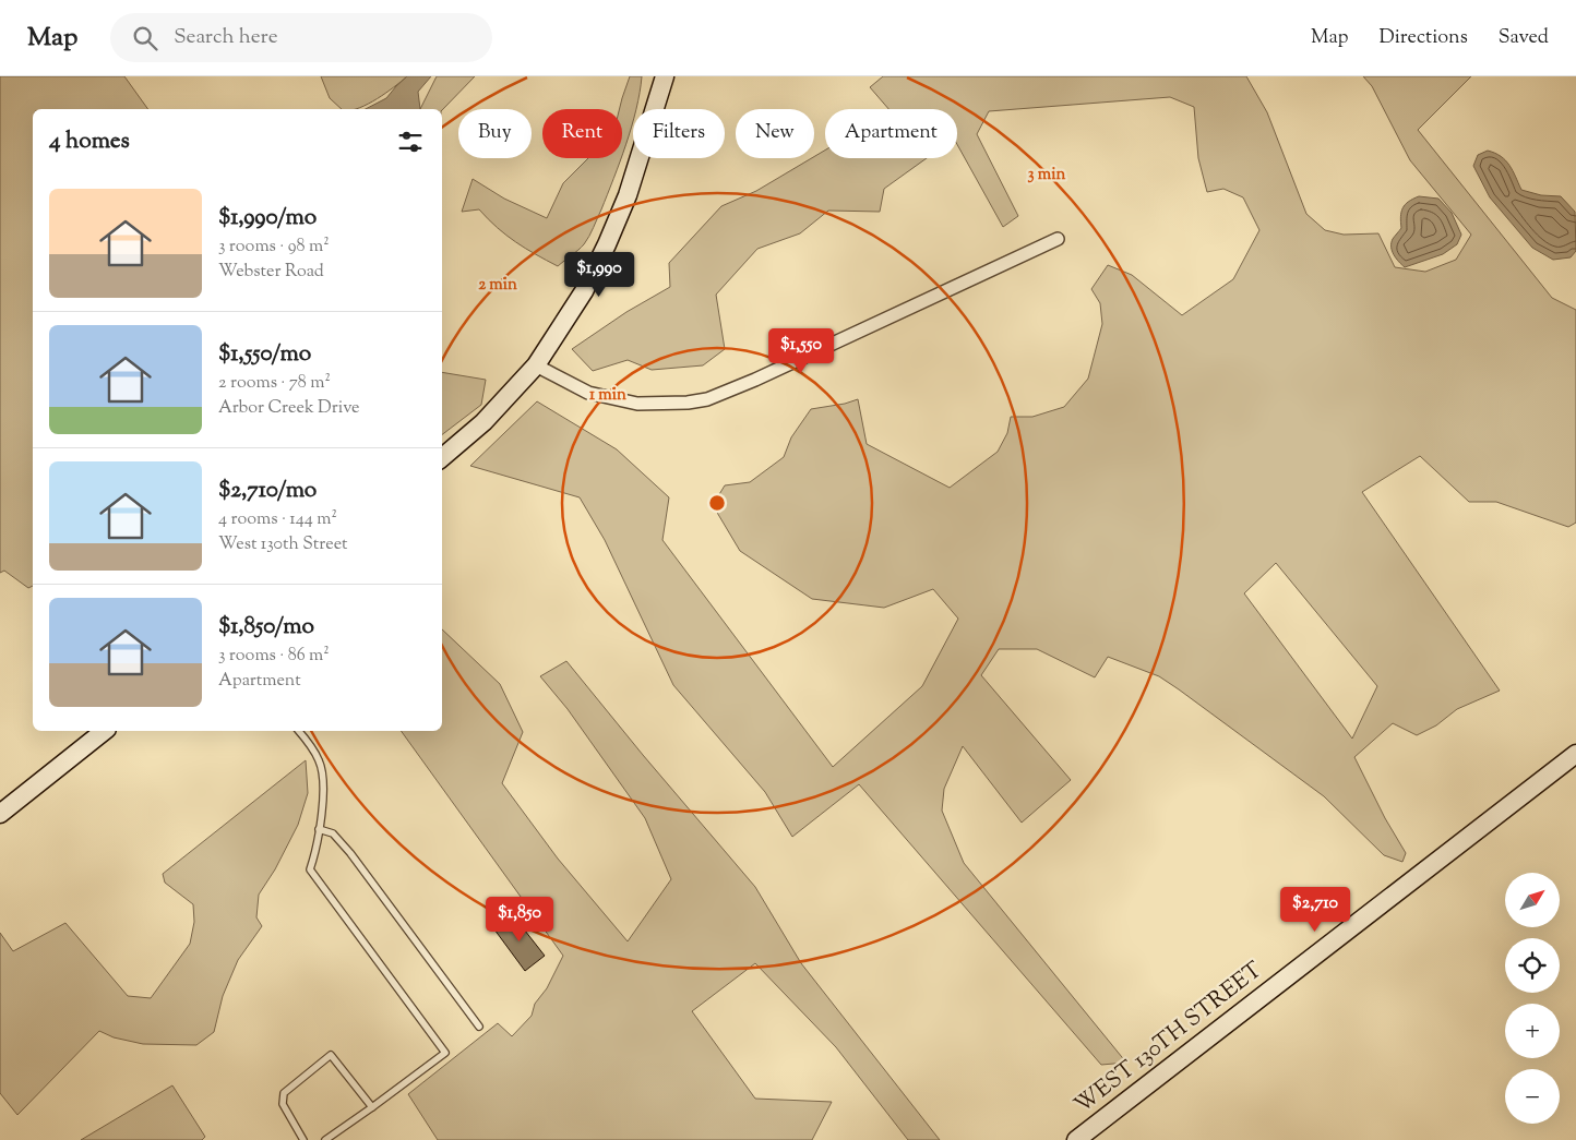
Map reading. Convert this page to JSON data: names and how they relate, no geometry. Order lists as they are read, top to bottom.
{
  "streets": {
    "main road": ["WEST 130TH STREET"]
  },
  "north": "top right",
  "page": {
    "header": "Map",
    "search": "Search here",
    "nav": ["Map", "Directions", "Saved"],
    "chip": [
      "Buy",
      "Rent",
      "Filters",
      "New",
      "Apartment"
    ],
    "heading": "4 homes",
    "list": [
      {
        "name": "$1,990/mo",
        "note": "3 rooms · 98 m² · Webster Road"
      },
      {
        "name": "$1,550/mo",
        "note": "2 rooms · 78 m² · Arbor Creek Drive"
      },
      {
        "name": "$2,710/mo",
        "note": "4 rooms · 144 m² · West 130th Street"
      },
      {
        "name": "$1,850/mo",
        "note": "3 rooms · 86 m² · Apartment"
      }
    ],
    "price": [
      "$1,990",
      "$1,550",
      "$2,710",
      "$1,850"
    ],
    "map_buttons": ["+", "−"]
  },
  "rings": ["3 min", "2 min", "1 min"]
}
